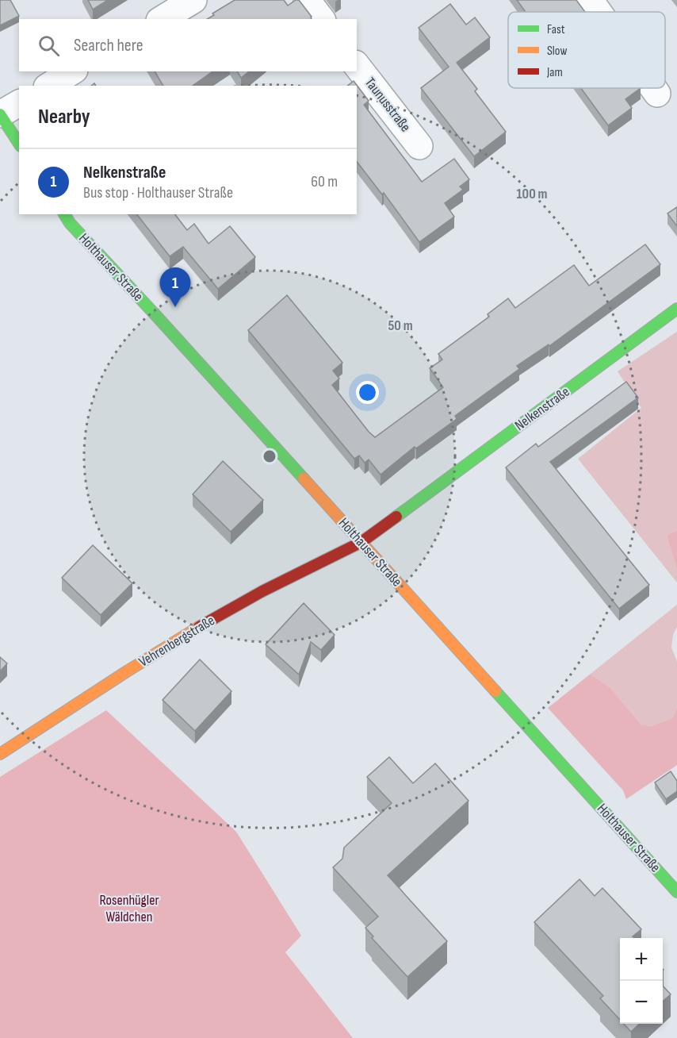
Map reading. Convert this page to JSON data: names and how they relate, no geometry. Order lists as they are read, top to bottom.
{
  "streets": {
    "street": [
      "Taunusstraße",
      "Holthauser Straße",
      "Nelkenstraße",
      "Vehrenbergstraße"
    ]
  },
  "crossings": [
    ["Holthauser Straße", "Nelkenstraße"],
    ["Holthauser Straße", "Vehrenbergstraße"],
    ["Nelkenstraße", "Vehrenbergstraße"]
  ],
  "parks": ["Rosenhügler Wäldchen"],
  "legend": ["Fast", "Slow", "Jam"],
  "page": {
    "search": "Search here",
    "heading": "Nearby",
    "list": [
      {
        "mark": "1",
        "name": "Nelkenstraße",
        "note": "Bus stop · Holthauser Straße",
        "value": "60 m"
      }
    ],
    "pins": "1",
    "map_buttons": ["+", "−"]
  },
  "rings": ["100 m", "50 m"]
}
